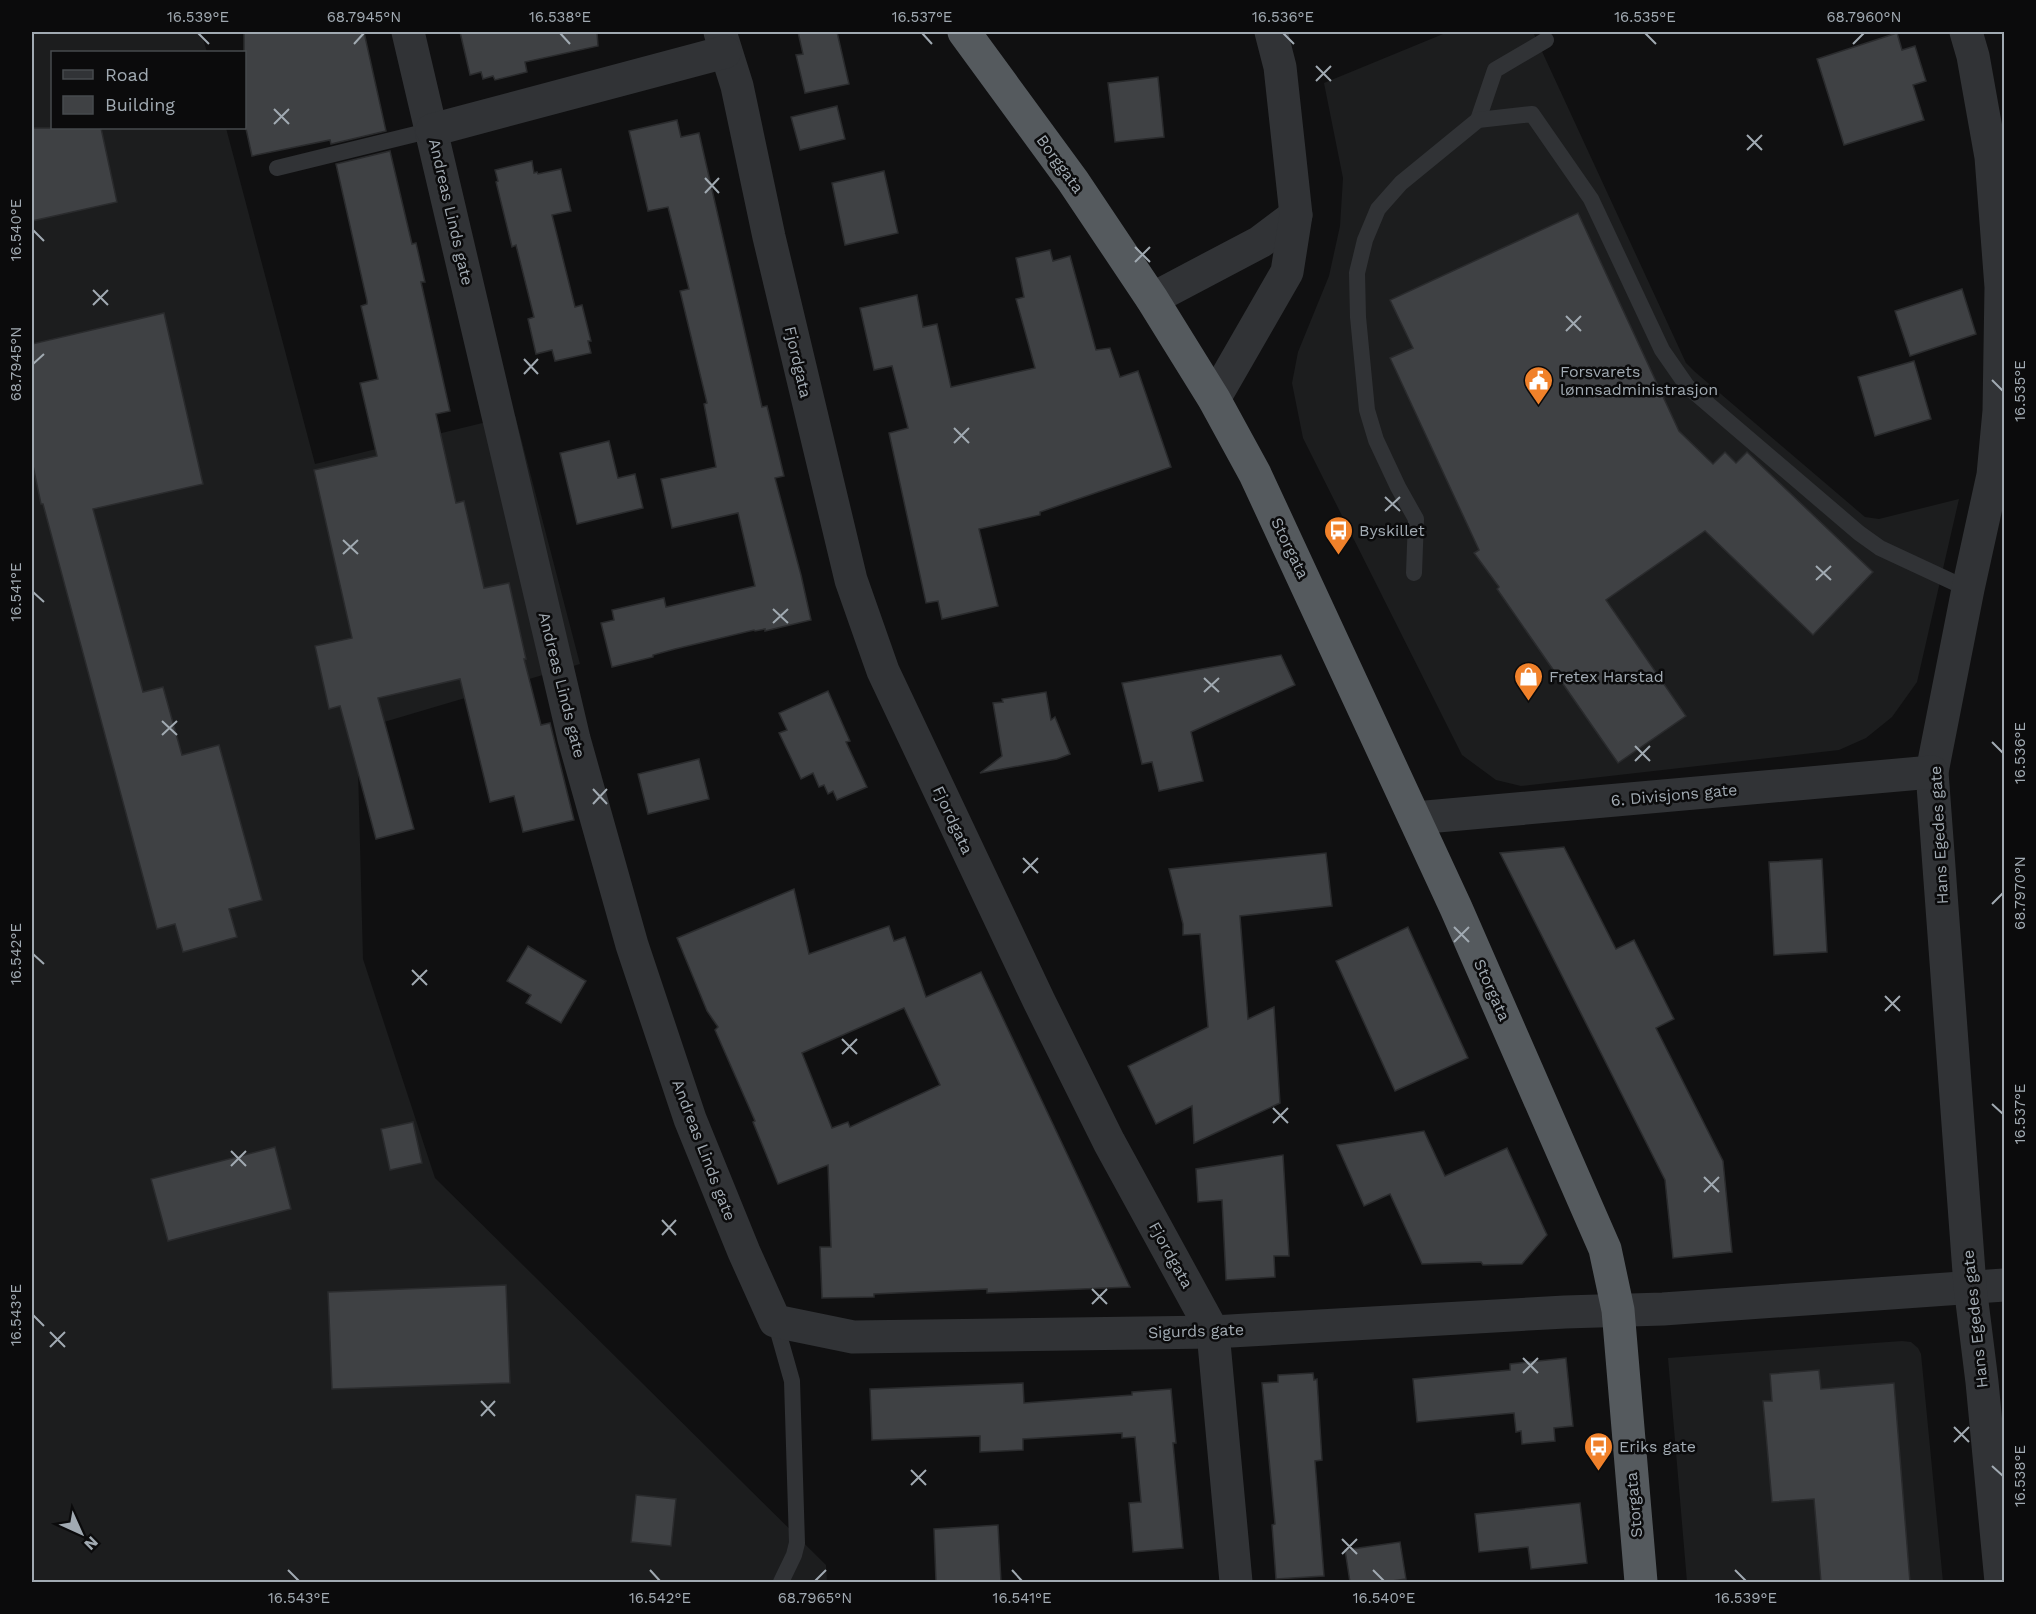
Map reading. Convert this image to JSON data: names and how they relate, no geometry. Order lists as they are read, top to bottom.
{
  "streets": {
    "highway": ["Borggata", "Storgata"],
    "street": [
      "Andreas Linds gate",
      "Fjordgata",
      "6. Divisjons gate",
      "Hans Egedes gate",
      "Sigurds gate"
    ]
  },
  "crossings": [
    ["Borggata", "Storgata"],
    ["Andreas Linds gate", "Sigurds gate"],
    ["Fjordgata", "Sigurds gate"],
    ["Storgata", "6. Divisjons gate"],
    ["Storgata", "Sigurds gate"],
    ["6. Divisjons gate", "Hans Egedes gate"],
    ["Hans Egedes gate", "Sigurds gate"]
  ],
  "places": {
    "public building": ["Forsvarets lønnsadministrasjon"],
    "bus stop": ["Byskillet", "Eriks gate"],
    "shop": ["Fretex Harstad"]
  },
  "legend": ["Road", "Building"],
  "north": "bottom right",
  "coordinates": [
    "16.539°E",
    "68.7945°N",
    "16.538°E",
    "16.537°E",
    "16.536°E",
    "16.535°E",
    "68.7960°N",
    "16.540°E",
    "16.541°E",
    "68.7970°N",
    "16.542°E",
    "16.543°E",
    "68.7965°N"
  ]
}
